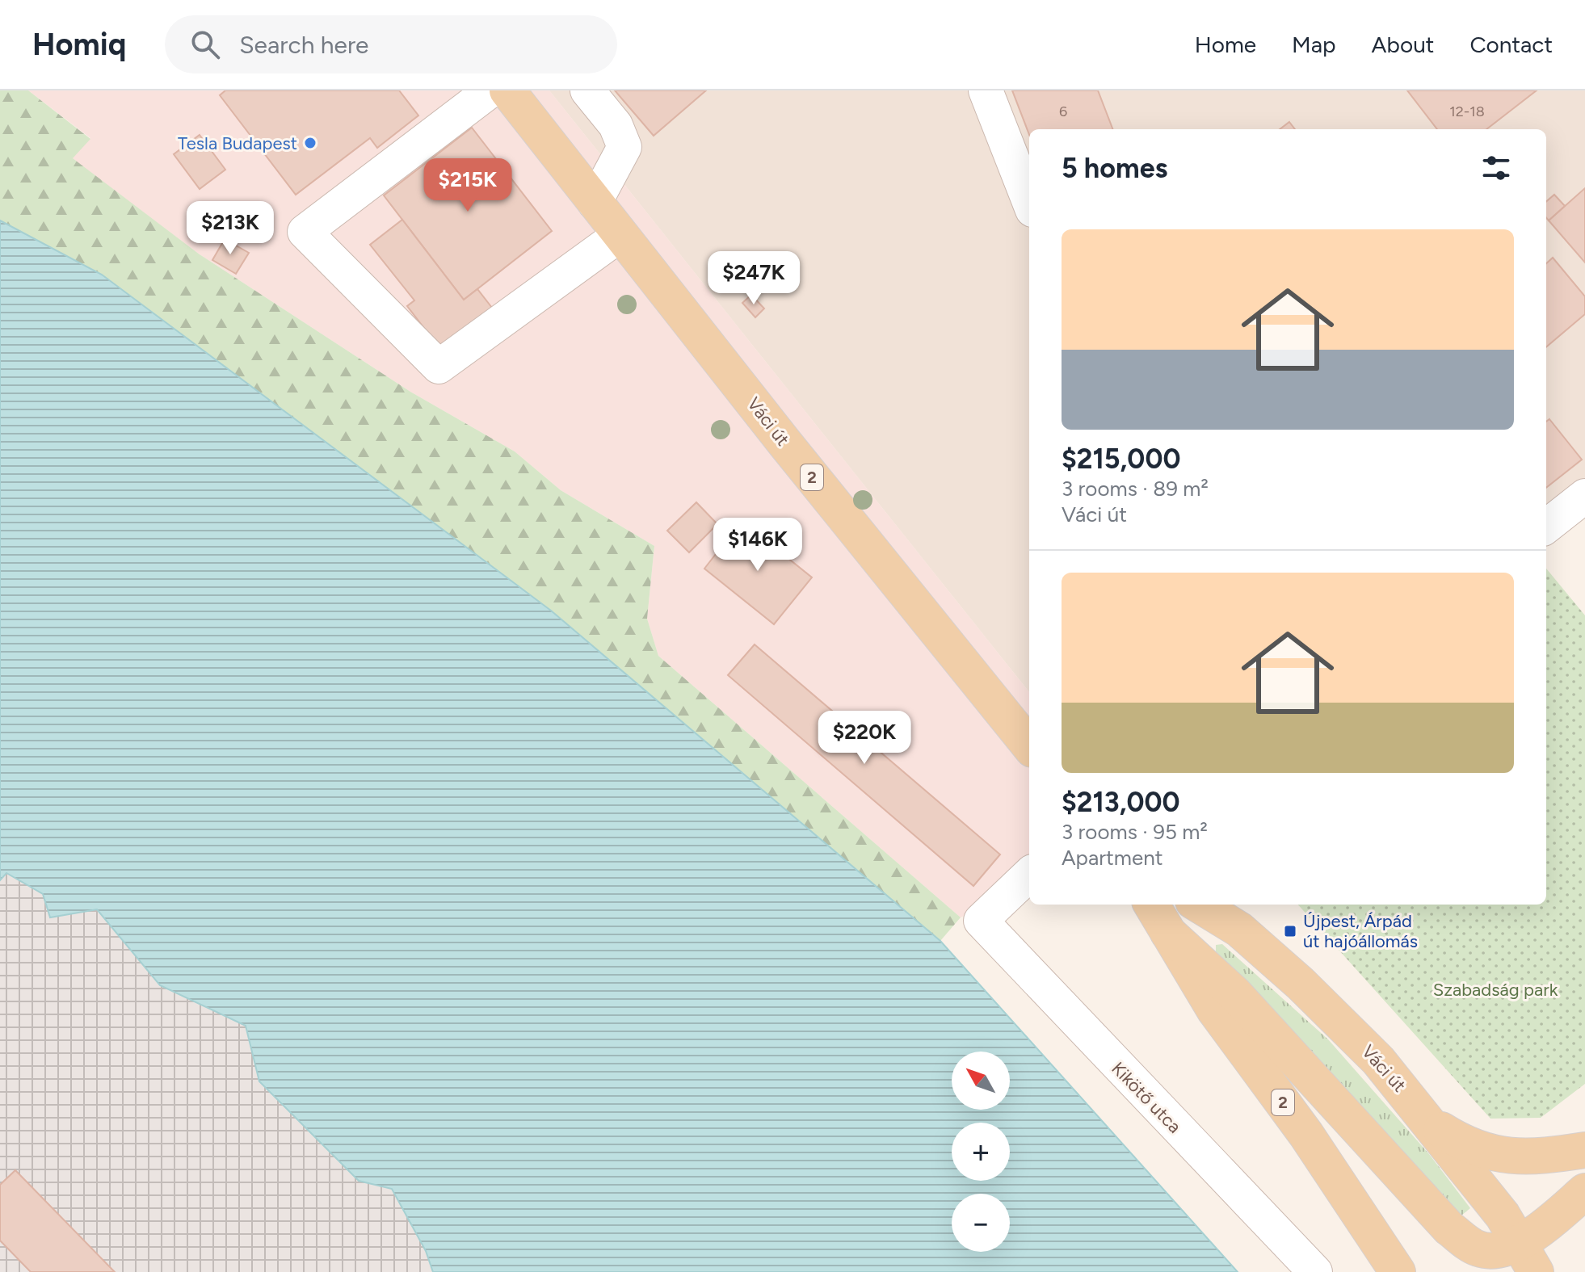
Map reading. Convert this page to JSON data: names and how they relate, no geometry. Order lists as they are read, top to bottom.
{
  "streets": {
    "main road": ["Váci út", "2"],
    "street": ["Kikötő utca"]
  },
  "parks": ["Szabadság park"],
  "places": {
    "other": ["Tesla Budapest"],
    "transit": ["Újpest, Árpád út hajóállomás"]
  },
  "house_numbers": ["6", "12-18"],
  "north": "top left",
  "page": {
    "header": "Homiq",
    "search": "Search here",
    "nav": [
      "Home",
      "Map",
      "About",
      "Contact"
    ],
    "heading": "5 homes",
    "price": [
      "$215K",
      "$213K",
      "$247K",
      "$146K",
      "$220K"
    ],
    "list": [
      {
        "name": "$215,000",
        "note": "3 rooms · 89 m² · Váci út"
      },
      {
        "name": "$213,000",
        "note": "3 rooms · 95 m² · Apartment"
      }
    ],
    "map_buttons": ["+", "−"]
  }
}
